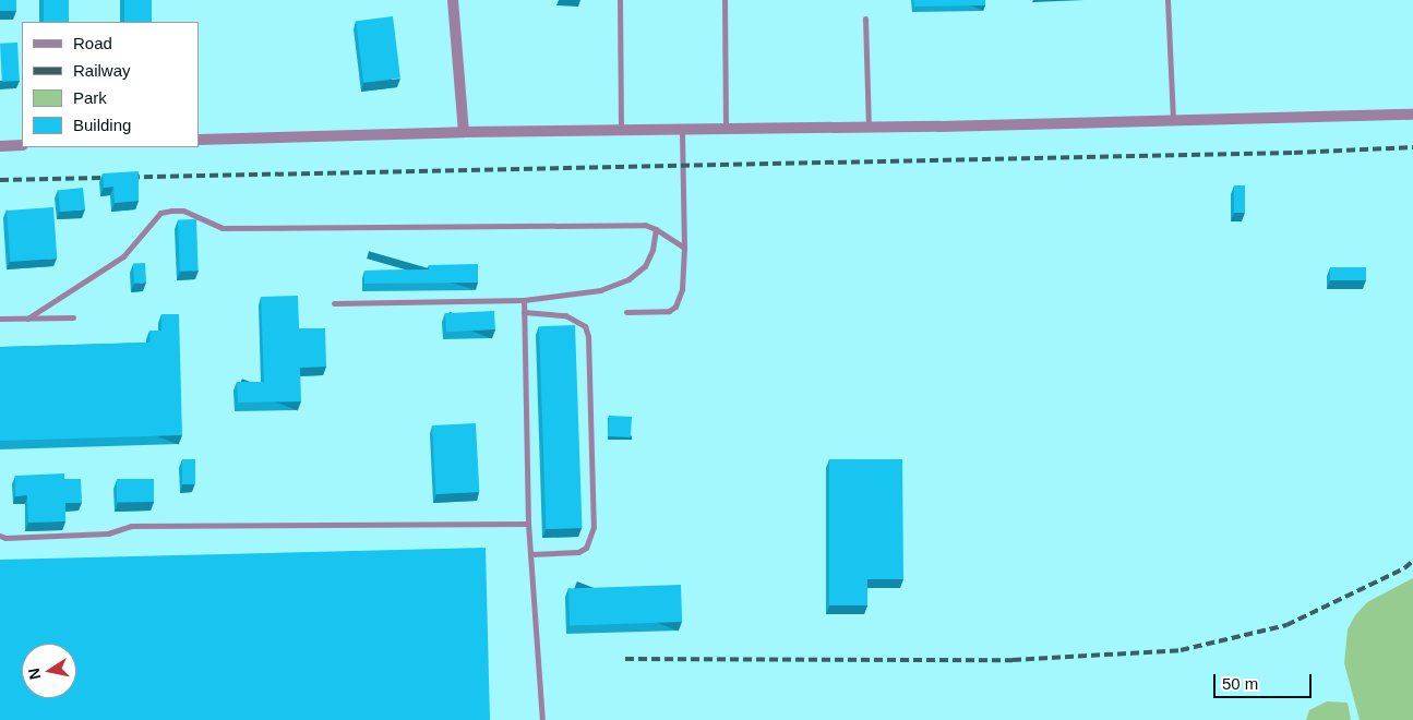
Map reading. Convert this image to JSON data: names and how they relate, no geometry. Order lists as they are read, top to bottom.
{
  "legend": [
    "Road",
    "Railway",
    "Park",
    "Building"
  ],
  "scale_bar": "50 m",
  "north": "left"
}
